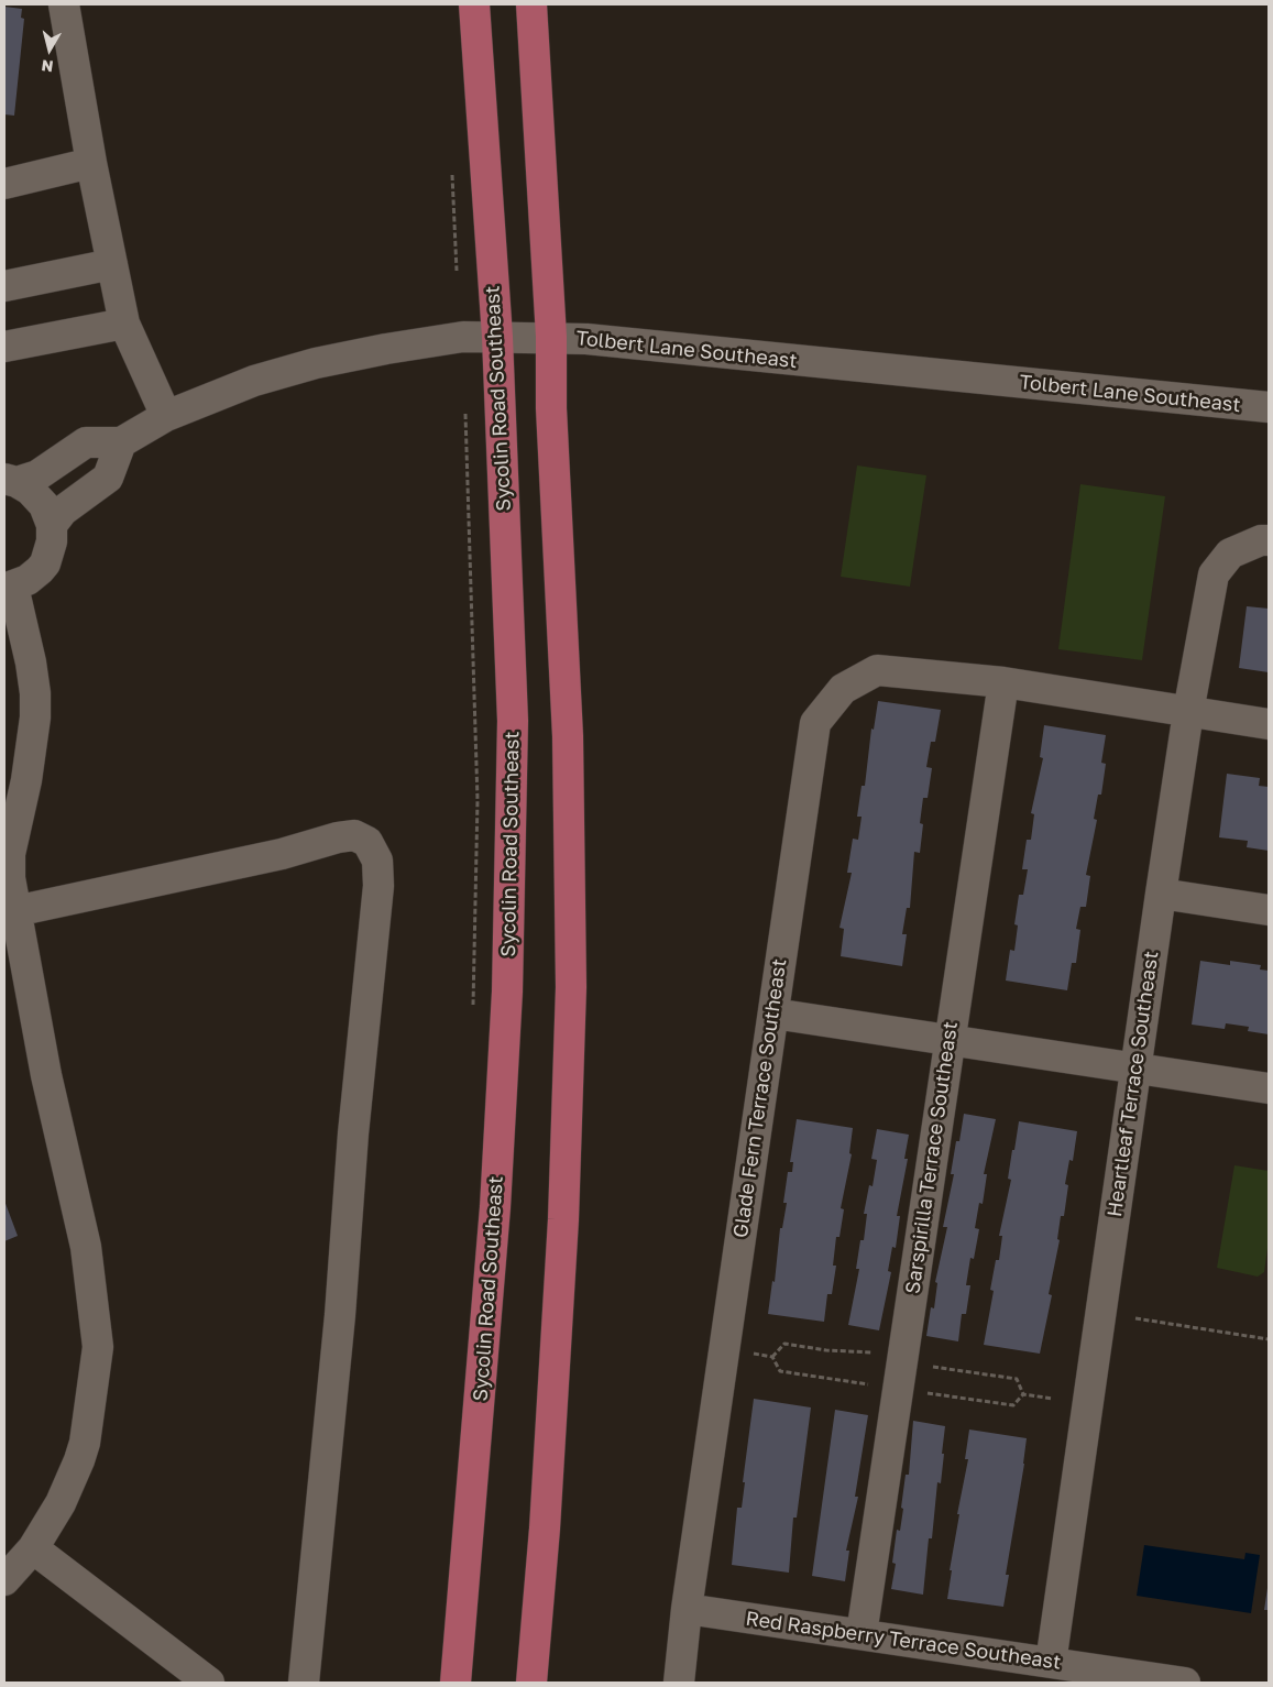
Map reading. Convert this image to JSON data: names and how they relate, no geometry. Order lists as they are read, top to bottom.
{
  "streets": {
    "main road": ["Sycolin Road Southeast"],
    "street": [
      "Tolbert Lane Southeast",
      "Heartleaf Terrace Southeast",
      "Glade Fern Terrace Southeast",
      "Sarspirilla Terrace Southeast",
      "Red Raspberry Terrace Southeast"
    ]
  },
  "crossings": [
    ["Tolbert Lane Southeast", "Sycolin Road Southeast"],
    ["Heartleaf Terrace Southeast", "Glade Fern Terrace Southeast"],
    ["Heartleaf Terrace Southeast", "Red Raspberry Terrace Southeast"],
    ["Glade Fern Terrace Southeast", "Sarspirilla Terrace Southeast"],
    ["Glade Fern Terrace Southeast", "Red Raspberry Terrace Southeast"],
    ["Sarspirilla Terrace Southeast", "Red Raspberry Terrace Southeast"]
  ],
  "north": "bottom"
}
